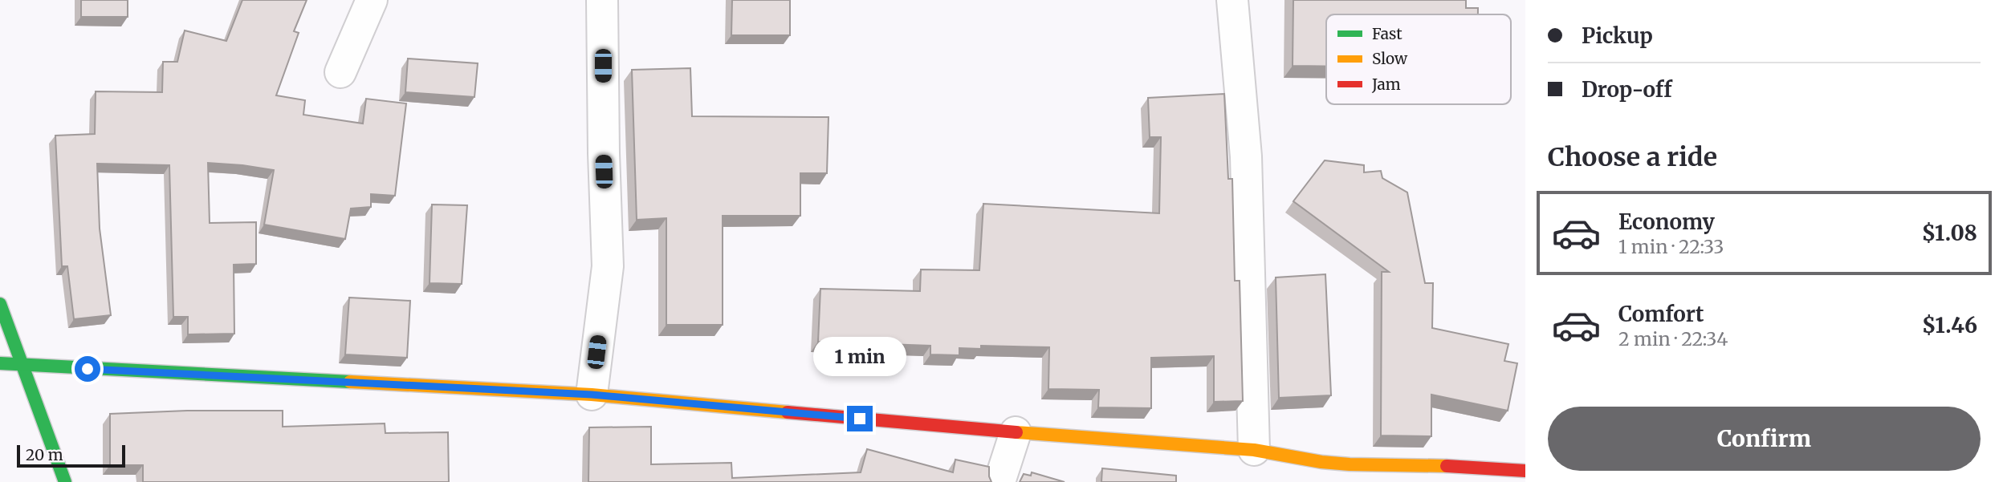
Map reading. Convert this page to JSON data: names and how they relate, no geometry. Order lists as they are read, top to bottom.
{
  "legend": ["Fast", "Slow", "Jam"],
  "scale_bar": "20 m",
  "page": {
    "banner": ["Pickup", "Drop-off"],
    "heading": "Choose a ride",
    "list": [
      {
        "name": "Economy",
        "note": "1 min · 22:33",
        "value": "$1.08"
      },
      {
        "name": "Comfort",
        "note": "2 min · 22:34",
        "value": "$1.46"
      }
    ],
    "bubble": "1 min",
    "buttons": "Confirm",
    "scale": "20 m"
  }
}
